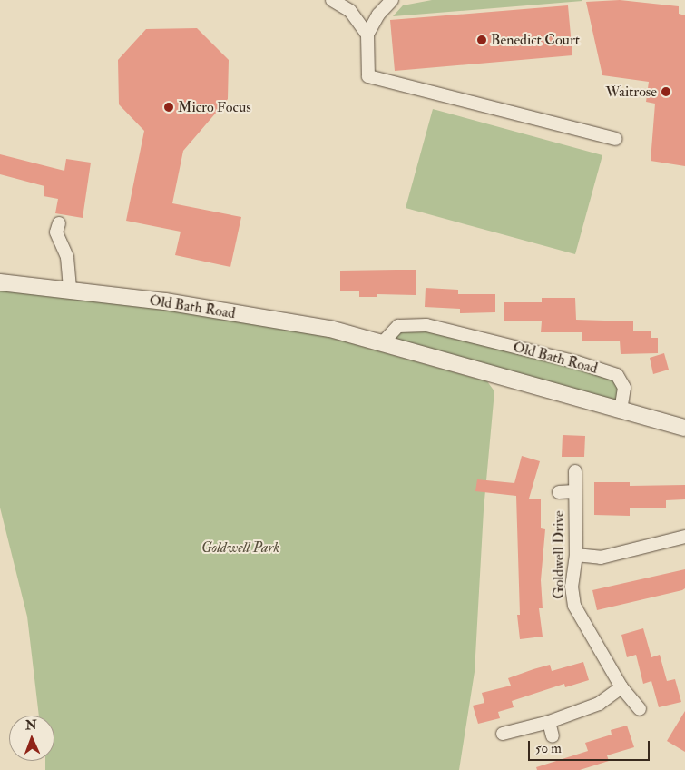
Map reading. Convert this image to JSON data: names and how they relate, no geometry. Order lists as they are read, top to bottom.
{
  "streets": {
    "street": ["Old Bath Road", "Goldwell Drive"]
  },
  "parks": ["Goldwell Park"],
  "places": ["Benedict Court", "Waitrose", "Micro Focus"],
  "scale_bar": "50 m",
  "north": "top"
}
